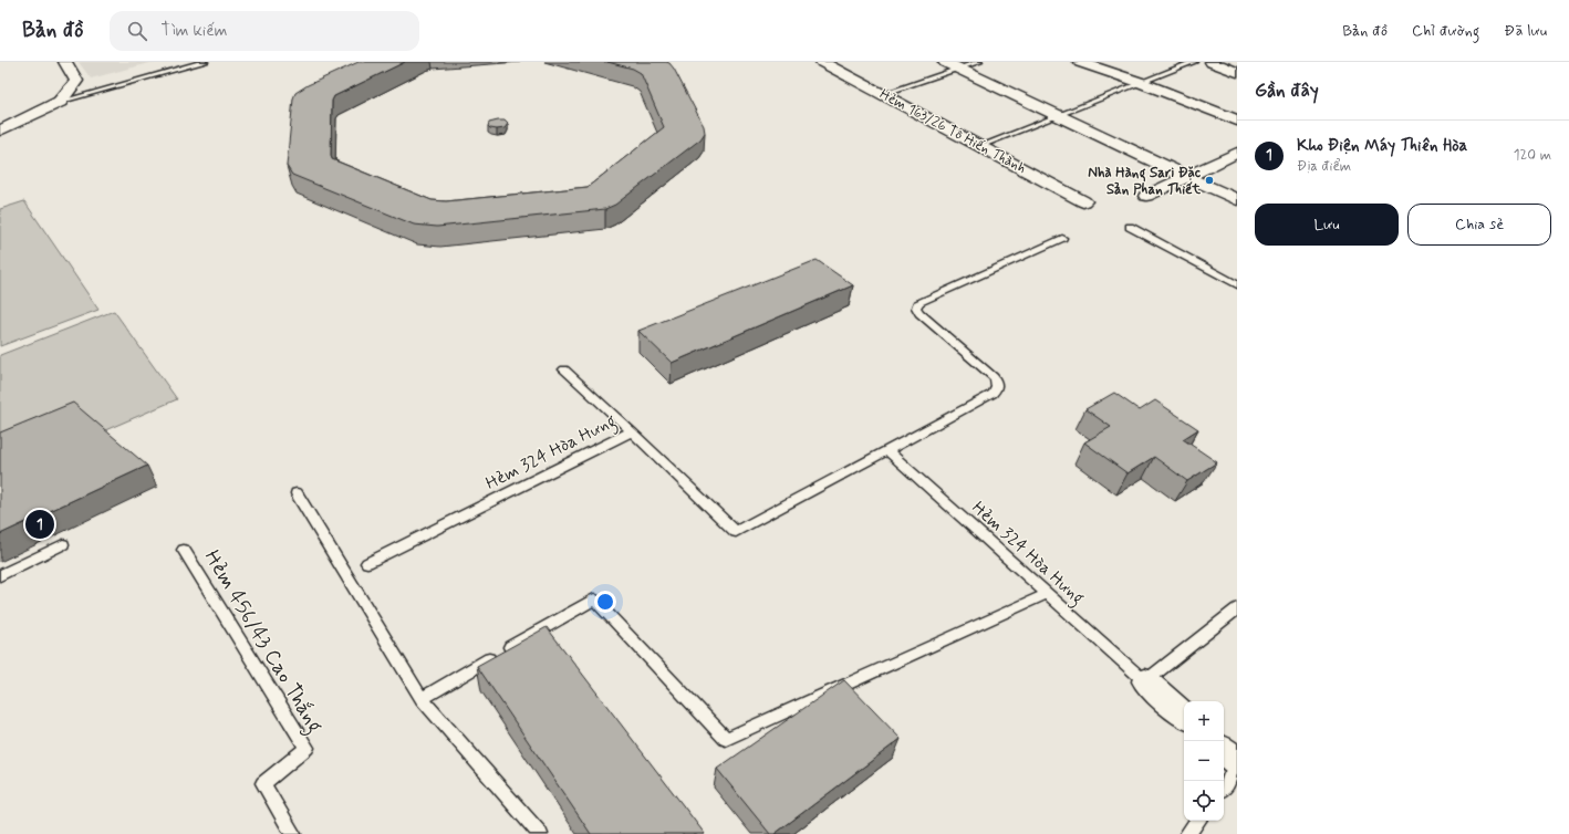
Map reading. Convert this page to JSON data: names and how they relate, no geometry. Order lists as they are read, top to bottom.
{
  "streets": {
    "street": ["Hẻm 163/26 Tô Hiến Thành"],
    "lane": ["Hẻm 324 Hòa Hưng", "Hẻm 456/43 Cao Thắng"]
  },
  "places": ["Nhà Hàng Sari Đặc Sản Phan Thiết"],
  "page": {
    "header": "Bản đồ",
    "search": "Tìm kiếm",
    "nav": ["Bản đồ", "Chỉ đường", "Đã lưu"],
    "heading": "Gần đây",
    "list": [
      {
        "mark": "1",
        "name": "Kho Điện Máy Thiên Hòa",
        "note": "Địa điểm",
        "value": "120 m"
      }
    ],
    "buttons": ["Lưu", "Chia sẻ"],
    "pins": "1",
    "map_buttons": ["+", "−"]
  }
}
